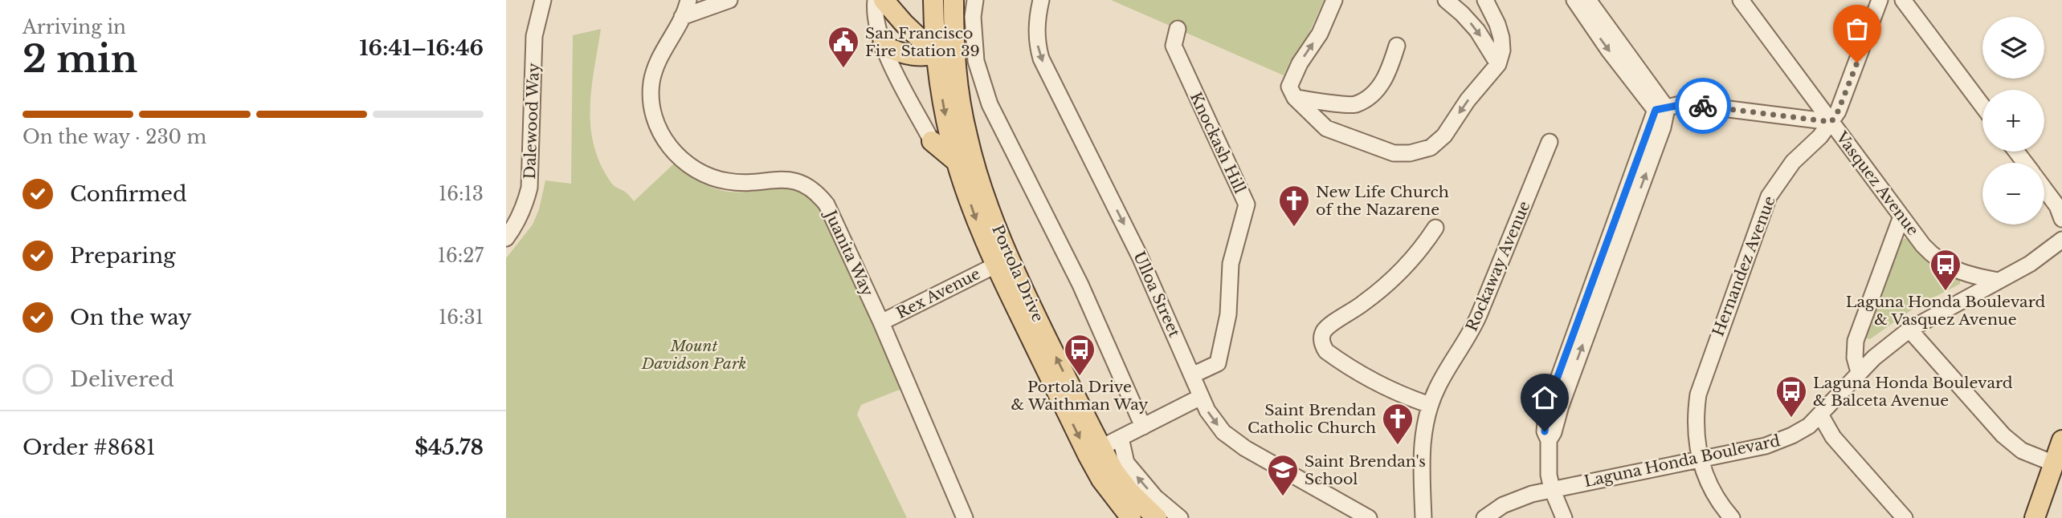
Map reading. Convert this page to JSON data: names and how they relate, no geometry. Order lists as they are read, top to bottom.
{
  "streets": {
    "main road": ["Portola Drive"],
    "street": [
      "Dalewood Way",
      "Knockash Hill",
      "Vasquez Avenue",
      "Juanita Way",
      "Rockaway Avenue",
      "Hernandez Avenue",
      "Rex Avenue",
      "Ulloa Street",
      "Laguna Honda Boulevard"
    ]
  },
  "crossings": [
    ["Knockash Hill", "Ulloa Street"],
    ["Vasquez Avenue", "Hernandez Avenue"],
    ["Vasquez Avenue", "Laguna Honda Boulevard"],
    ["Juanita Way", "Rex Avenue"],
    ["Hernandez Avenue", "Laguna Honda Boulevard"],
    ["Portola Drive", "Rex Avenue"]
  ],
  "parks": ["Mount Davidson Park"],
  "places": {
    "public building": ["San Francisco Fire Station 39"],
    "church": ["New Life Church of the Nazarene", "Saint Brendan Catholic Church"],
    "bus stop": ["Laguna Honda Boulevard & Vasquez Avenue", "Portola Drive & Waithman Way", "Laguna Honda Boulevard & Balceta Avenue"],
    "school or university": ["Saint Brendan's School"]
  },
  "page": {
    "heading": ["2 min", "Arriving in", "16:41–16:46"],
    "panel": ["Order #8681", "$45.78"],
    "map_buttons": ["+", "−"],
    "bar": "On the way · 230 m",
    "list": [
      ["Confirmed", "16:13"],
      ["Preparing", "16:27"],
      ["On the way", "16:31"],
      "Delivered"
    ]
  }
}
